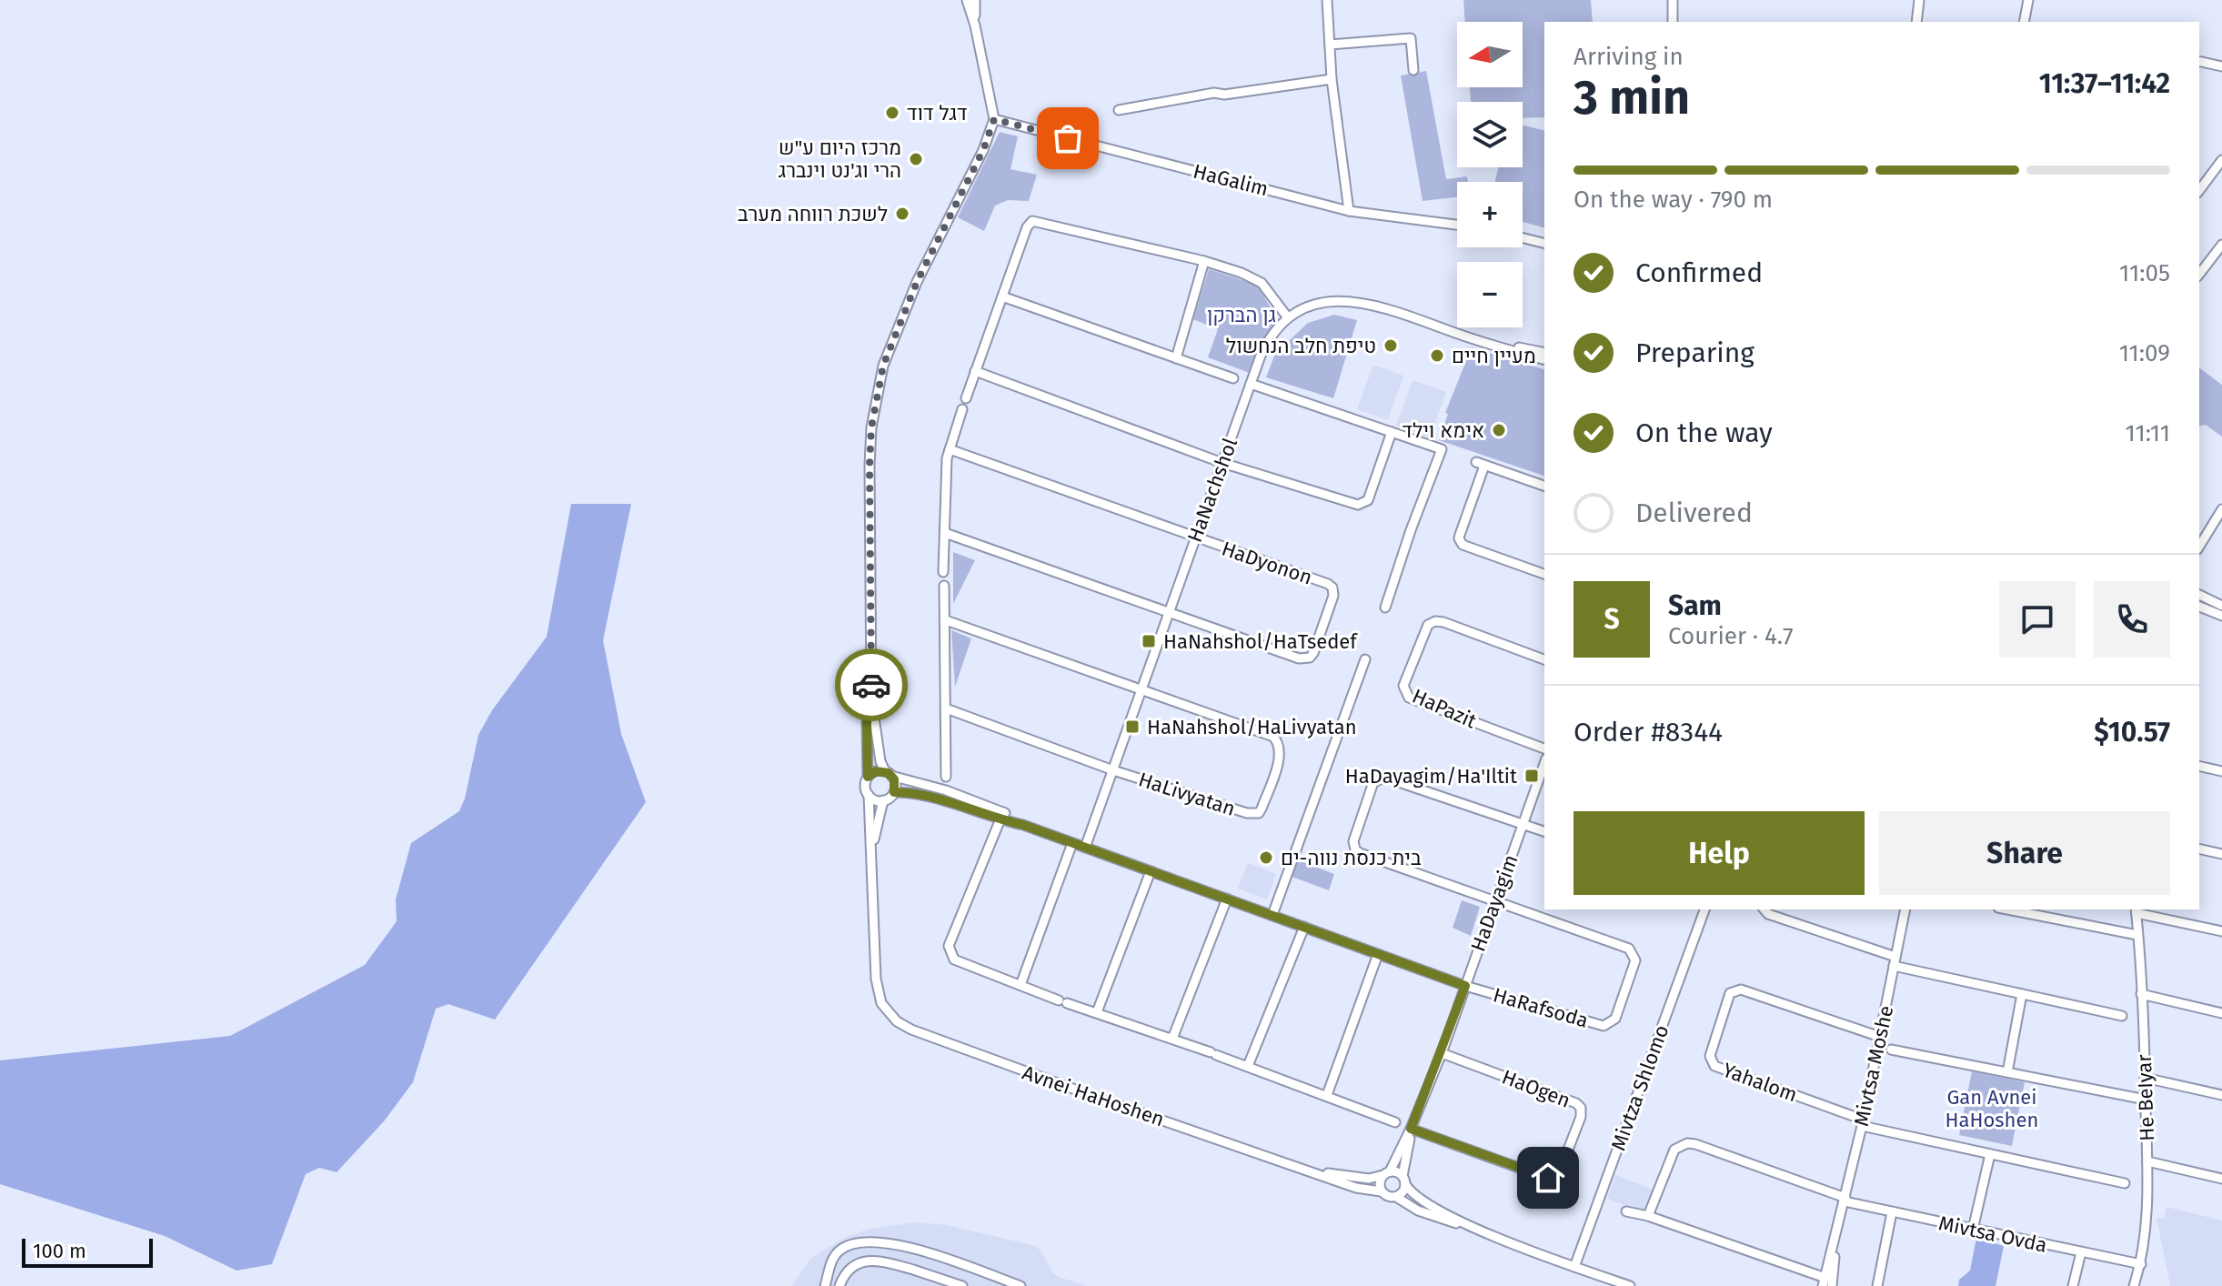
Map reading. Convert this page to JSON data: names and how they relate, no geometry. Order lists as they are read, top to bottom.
{
  "streets": {
    "street": [
      "HaGalim",
      "HaNachshol",
      "HaDyonon",
      "HaPazit",
      "HaLivyatan",
      "HaDayagim",
      "HaRafsoda",
      "Mivtsa Moshe",
      "Yahalom",
      "Mivtza Shlomo",
      "HaOgen",
      "Avnei HaHoshen",
      "He BeIyar",
      "Mivtsa Ovda"
    ]
  },
  "crossings": [
    ["HaNachshol", "HaDyonon"],
    ["HaNachshol", "HaLivyatan"],
    ["HaDayagim", "HaRafsoda"],
    ["HaDayagim", "HaOgen"],
    ["HaDayagim", "Avnei HaHoshen"],
    ["Mivtsa Moshe", "Yahalom"],
    ["Mivtsa Moshe", "Mivtsa Ovda"],
    ["He BeIyar", "Mivtsa Ovda"]
  ],
  "parks": ["גן הברקן", "Gan Avnei HaHoshen"],
  "places": {
    "other": [
      "דגל דוד",
      "מרכז היום ע\"ש הרי וג'נט וינברג",
      "לשכת רווחה מערב",
      "טיפת חלב הנחשול",
      "מעיין חיים",
      "אימא וילד",
      "בית כנסת נווה-ים"
    ],
    "transit": ["HaNahshol/HaTsedef", "HaNahshol/HaLivyatan", "HaDayagim/Ha'Iltit"]
  },
  "scale_bar": "100 m",
  "north": "left",
  "page": {
    "map_buttons": ["+", "−"],
    "heading": ["3 min", "Arriving in", "11:37–11:42"],
    "panel": [
      "Sam",
      "Courier · 4.7",
      "Order #8344",
      "$10.57"
    ],
    "bar": "On the way · 790 m",
    "list": [
      ["Confirmed", "11:05"],
      ["Preparing", "11:09"],
      ["On the way", "11:11"],
      "Delivered"
    ],
    "round": "S",
    "buttons": ["Help", "Share"],
    "scale": "100 m"
  }
}
